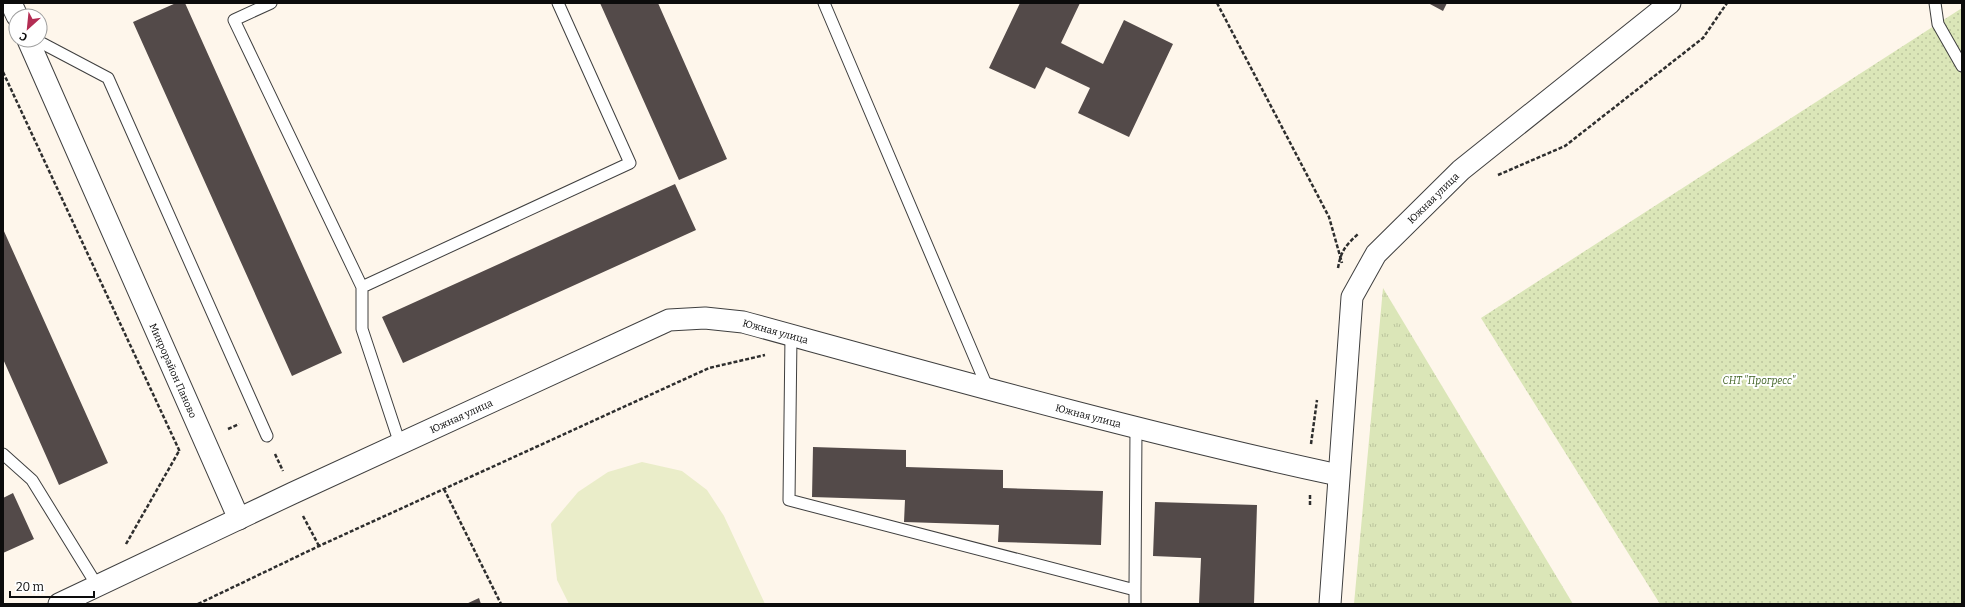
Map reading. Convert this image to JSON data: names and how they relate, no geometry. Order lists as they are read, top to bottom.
{
  "streets": {
    "street": ["Южная улица", "Микрорайон Паново"]
  },
  "crossings": [
    ["Южная улица", "Микрорайон Паново"]
  ],
  "parks": ["СНТ \"Прогресс\""],
  "scale_bar": "20 m",
  "north": "bottom left"
}
